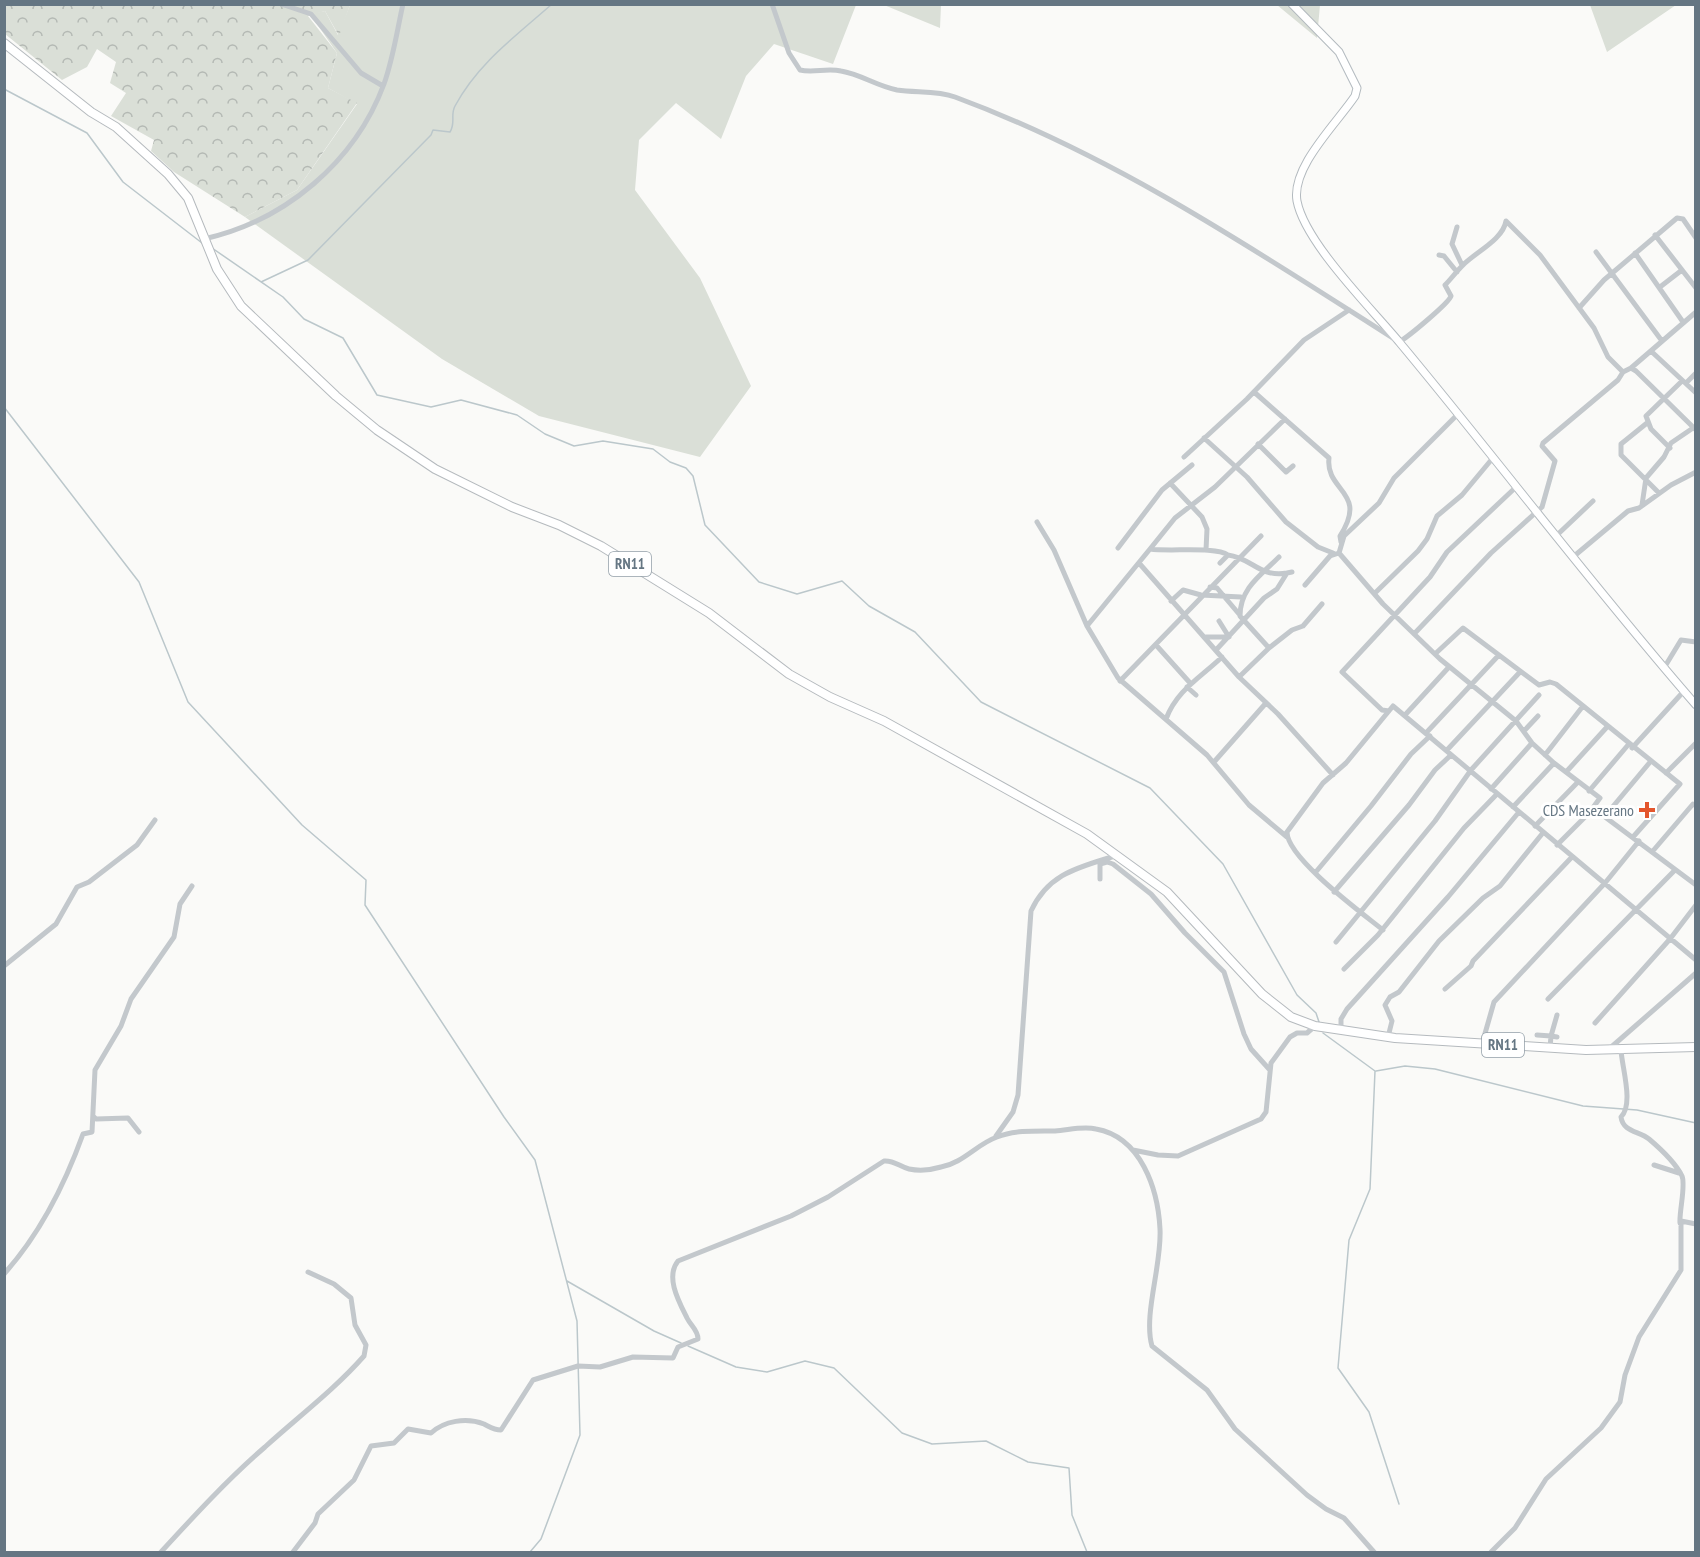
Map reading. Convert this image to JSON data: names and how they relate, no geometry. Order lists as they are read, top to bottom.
{
  "streets": {
    "main road": ["RN11"]
  },
  "places": {
    "health": ["CDS Masezerano"]
  }
}
